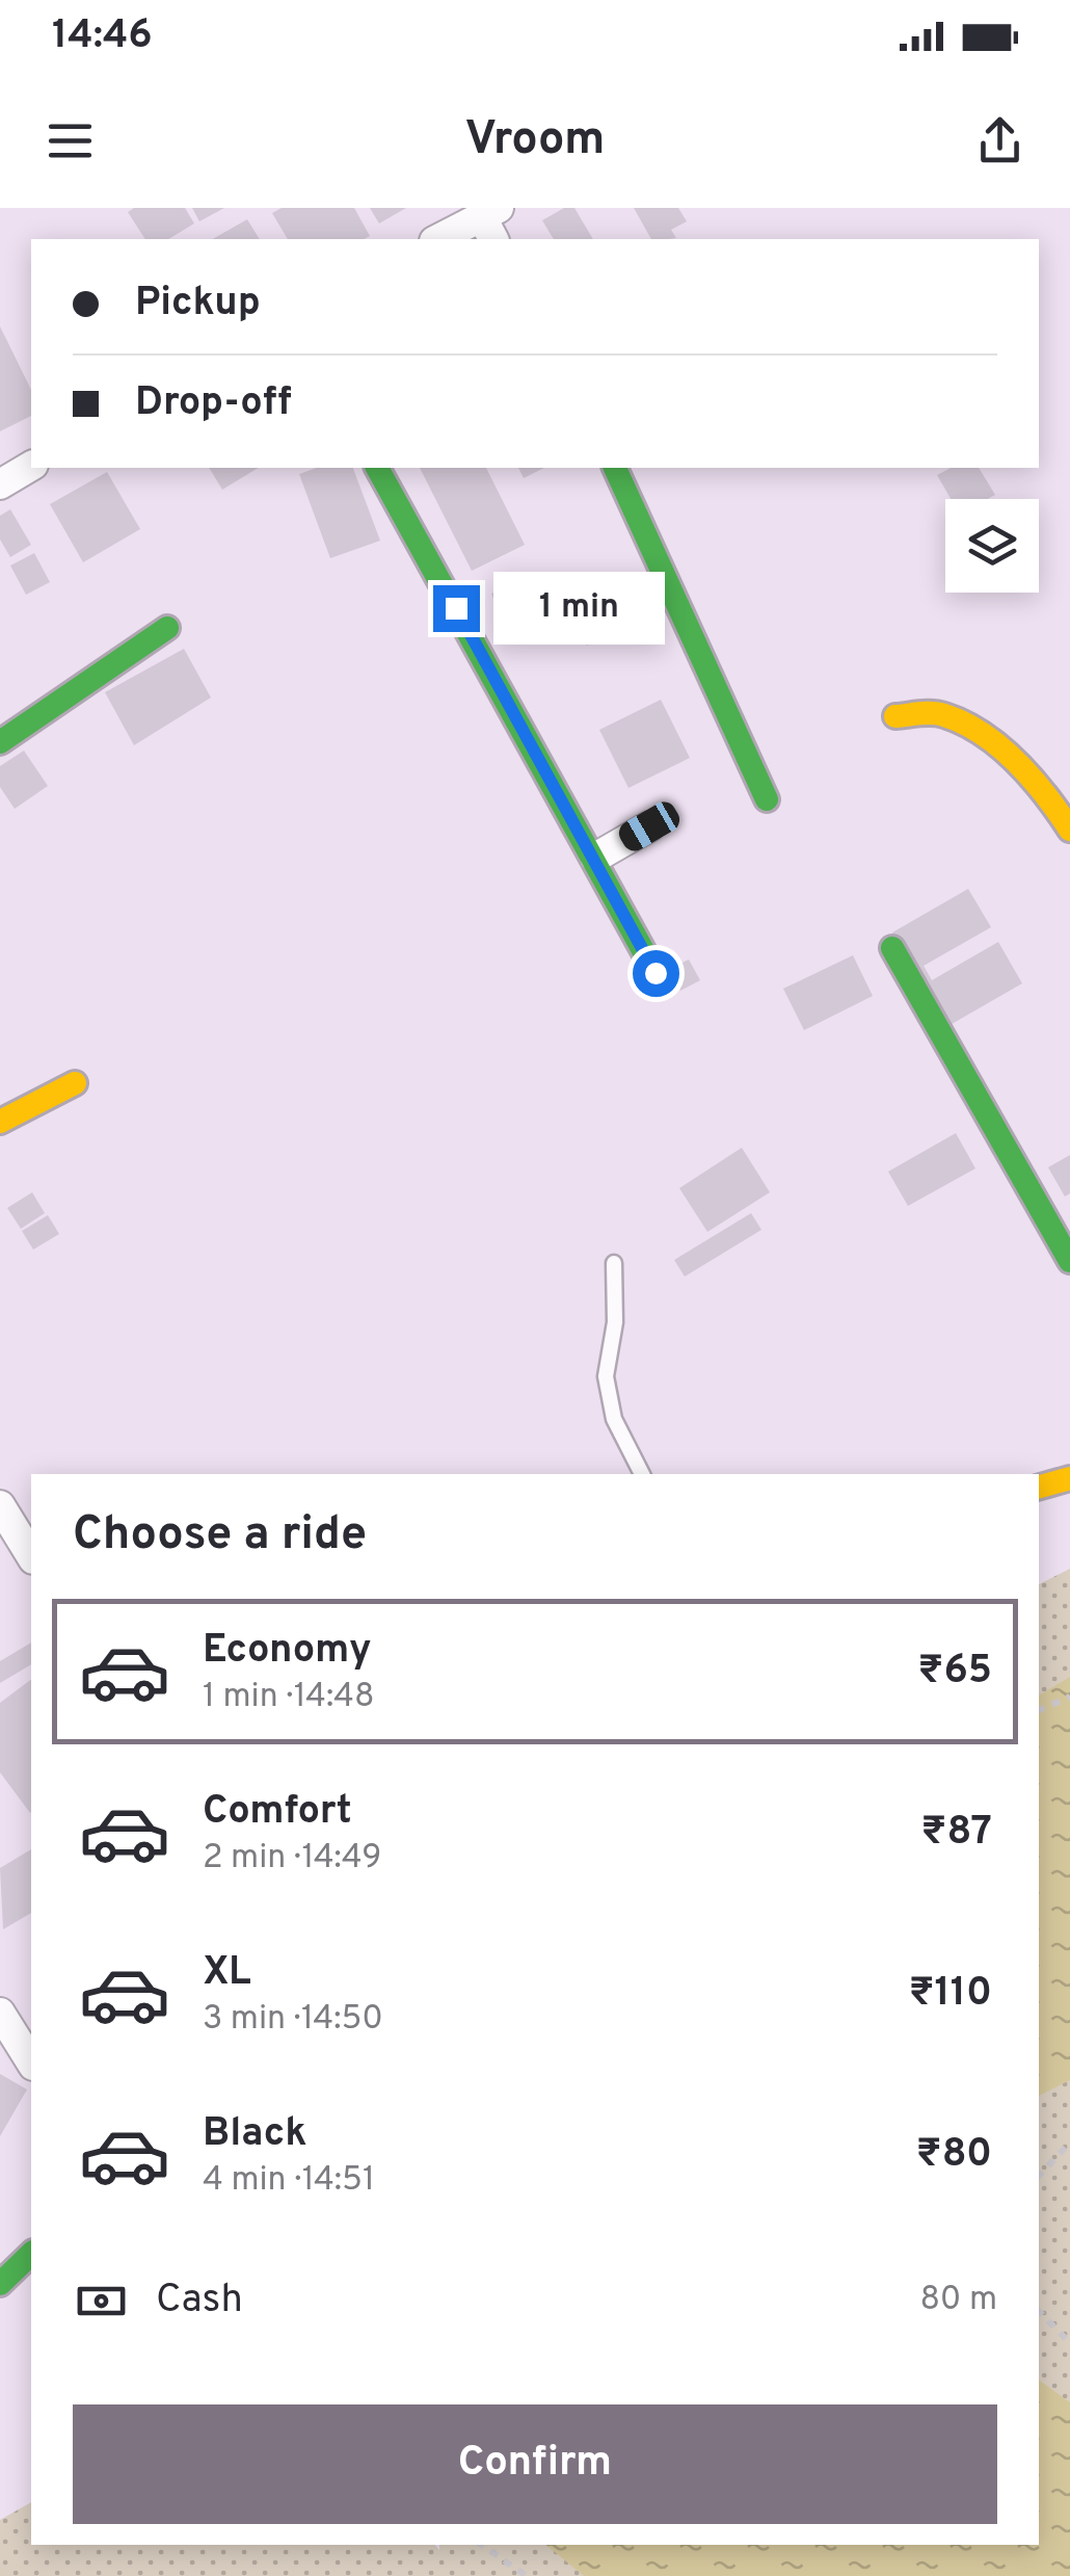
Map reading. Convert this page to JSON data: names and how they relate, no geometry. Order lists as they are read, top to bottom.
{
  "page": {
    "status": "14:46",
    "header": "Vroom",
    "banner": ["Pickup", "Drop-off"],
    "bubble": "1 min",
    "heading": "Choose a ride",
    "list": [
      {
        "name": "Economy",
        "note": "1 min · 14:48",
        "value": "₹65"
      },
      {
        "name": "Comfort",
        "note": "2 min · 14:49",
        "value": "₹87"
      },
      {
        "name": "XL",
        "note": "3 min · 14:50",
        "value": "₹110"
      },
      {
        "name": "Black",
        "note": "4 min · 14:51",
        "value": "₹80"
      }
    ],
    "pay": ["Cash", "80 m"],
    "buttons": "Confirm"
  }
}
